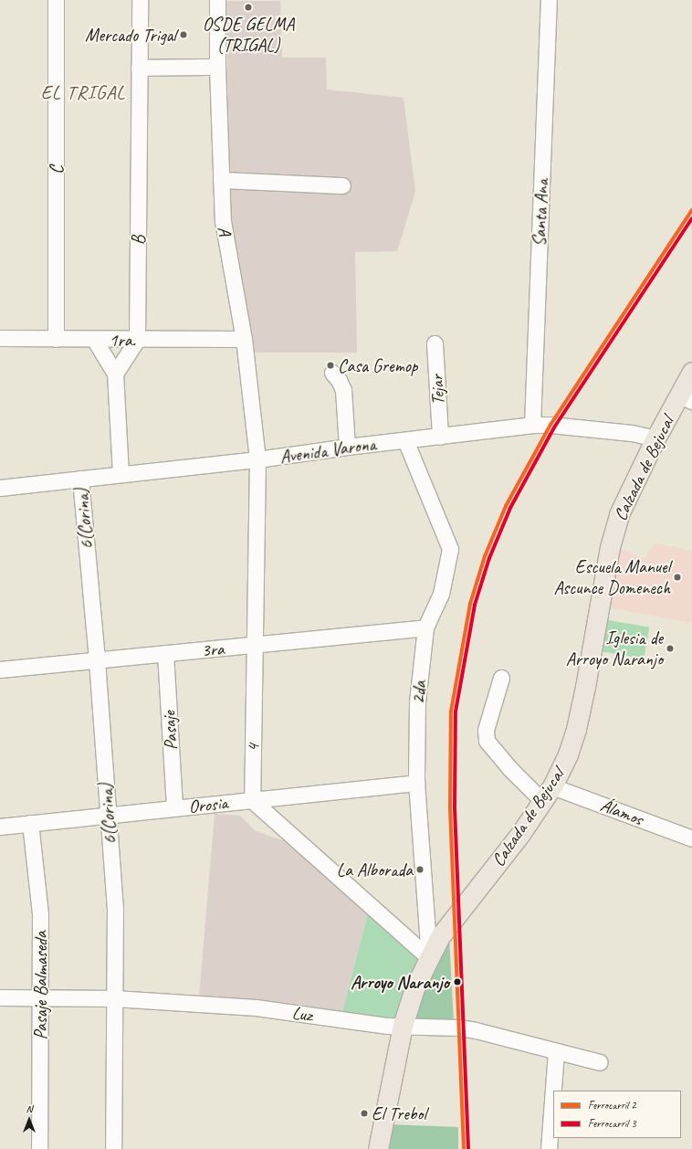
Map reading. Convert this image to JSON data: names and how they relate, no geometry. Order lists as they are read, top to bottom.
{
  "streets": {
    "main road": ["Calzada de Bejucal"],
    "street": [
      "C",
      "Santa Ana",
      "A",
      "B",
      "1ra.",
      "Tejar",
      "Avenida Varona",
      "6(Corina)",
      "3ra",
      "2da",
      "Pasaje",
      "4",
      "Orosia",
      "Álamos",
      "Pasaje Balmaseda",
      "Luz"
    ]
  },
  "crossings": [
    ["C", "1ra."],
    ["Santa Ana", "Avenida Varona"],
    ["A", "1ra."],
    ["A", "Avenida Varona"],
    ["A", "4"],
    ["B", "1ra."],
    ["Tejar", "Avenida Varona"],
    ["Avenida Varona", "Calzada de Bejucal"],
    ["Avenida Varona", "6(Corina)"],
    ["Avenida Varona", "2da"],
    ["Avenida Varona", "4"],
    ["Calzada de Bejucal", "2da"],
    ["Calzada de Bejucal", "Álamos"],
    ["Calzada de Bejucal", "Luz"],
    ["6(Corina)", "3ra"],
    ["6(Corina)", "Orosia"],
    ["6(Corina)", "Luz"],
    ["3ra", "2da"],
    ["3ra", "Pasaje"],
    ["3ra", "4"],
    ["2da", "Orosia"],
    ["Pasaje", "Orosia"],
    ["4", "Orosia"],
    ["Orosia", "Pasaje Balmaseda"],
    ["Pasaje Balmaseda", "Luz"]
  ],
  "districts": ["EL TRIGAL"],
  "places": [
    "OSDE GELMA (TRIGAL)",
    "Mercado Trigal",
    "Casa Gremop",
    "Escuela Manuel Ascunce Domenech",
    "Iglesia de Arroyo Naranjo",
    "La Alborada",
    "Arroyo Naranjo",
    "El Trebol"
  ],
  "lines": ["rail line 2", "rail line 3"],
  "legend": ["Ferrocarril 2", "Ferrocarril 3"],
  "north": "top"
}
